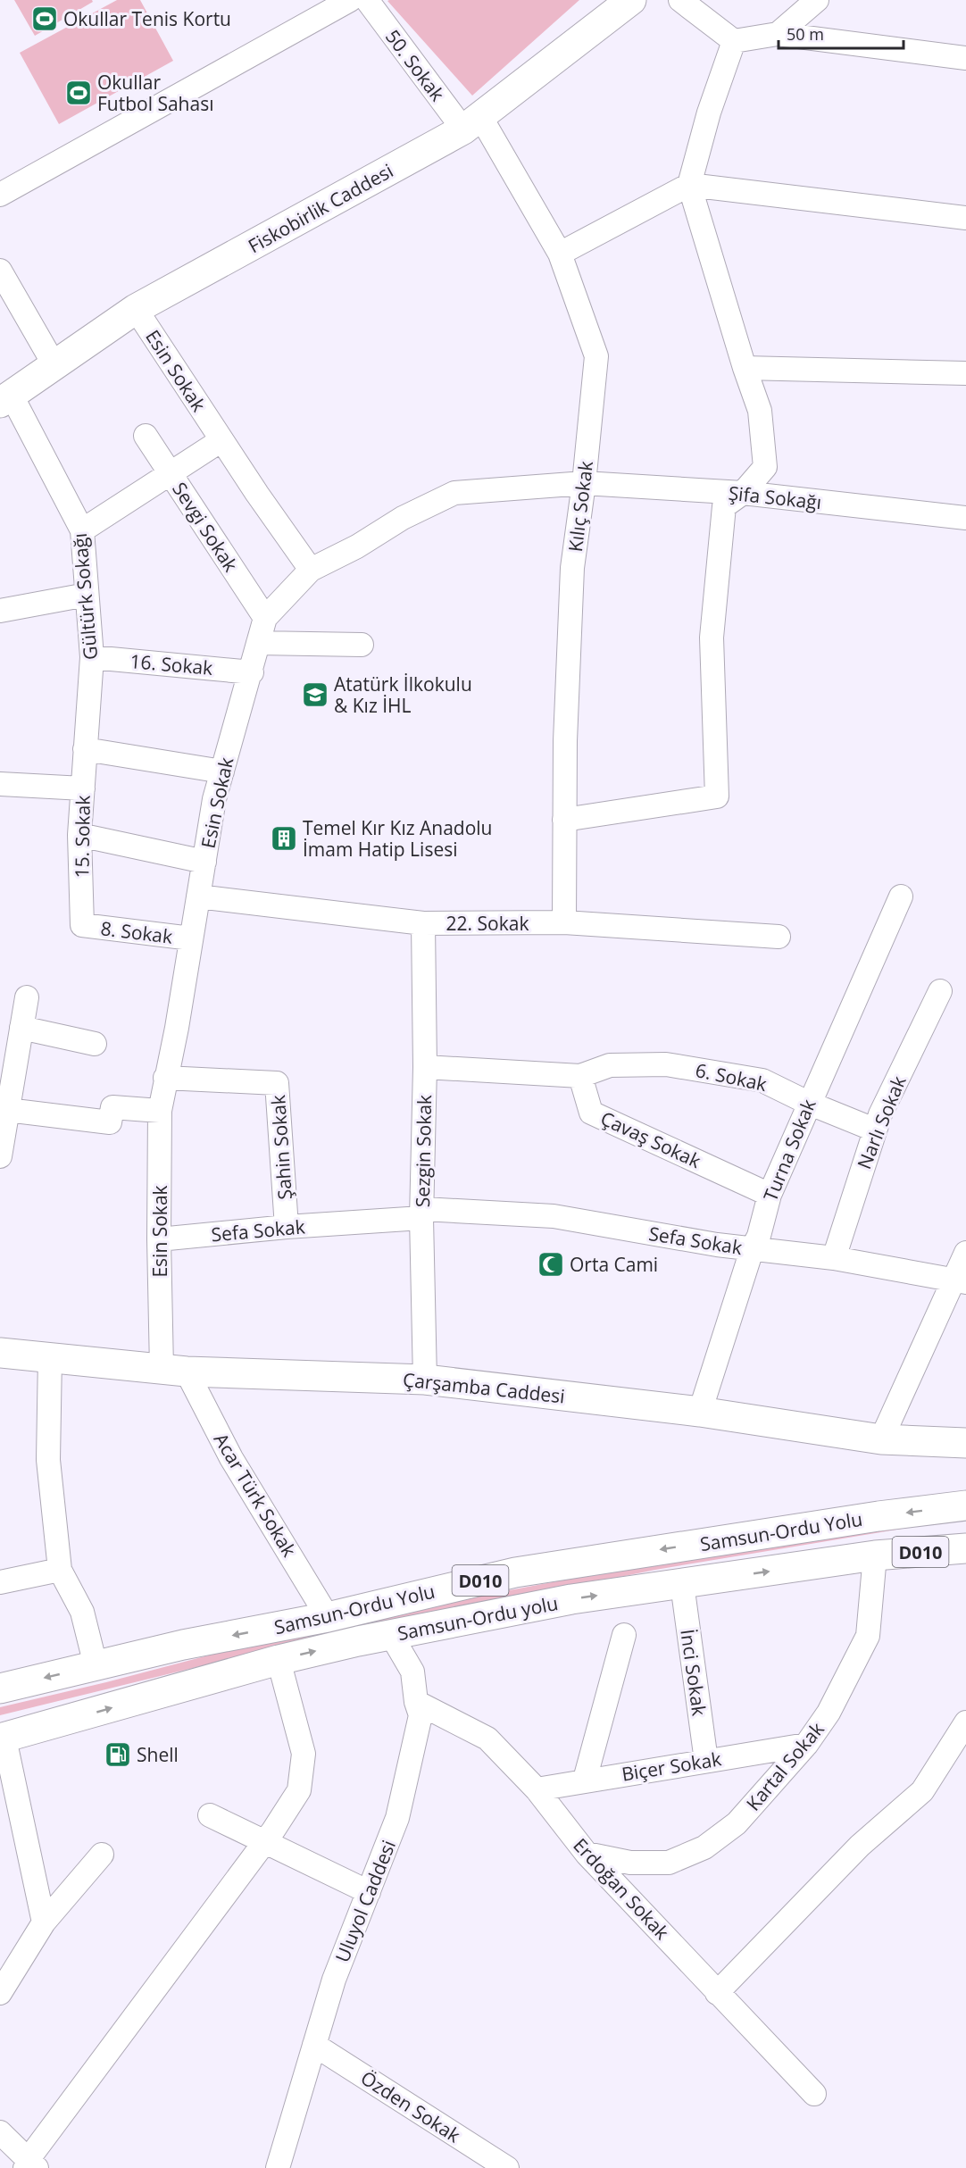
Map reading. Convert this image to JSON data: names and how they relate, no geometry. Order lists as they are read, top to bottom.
{
  "streets": {
    "main road": [
      "Fiskobirlik Caddesi",
      "Çarşamba Caddesi",
      "Samsun-Ordu Yolu",
      "D010",
      "Samsun-Ordu yolu"
    ],
    "street": [
      "50. Sokak",
      "Esin Sokak",
      "Şifa Sokağı",
      "Kılıç Sokak",
      "Sevgi Sokak",
      "Gültürk Sokağı",
      "16. Sokak",
      "15. Sokak",
      "22. Sokak",
      "8. Sokak",
      "6. Sokak",
      "Narlı Sokak",
      "Çavaş Sokak",
      "Şahin Sokak",
      "Turna Sokak",
      "Sezgin Sokak",
      "Sefa Sokak",
      "Acar Türk Sokak",
      "İnci Sokak",
      "Biçer Sokak",
      "Kartal Sokak",
      "Erdoğan Sokak",
      "Uluyol Caddesi",
      "Özden Sokak"
    ]
  },
  "crossings": [
    ["50. Sokak", "Fiskobirlik Caddesi"],
    ["50. Sokak", "Kılıç Sokak"],
    ["Fiskobirlik Caddesi", "Esin Sokak"],
    ["Fiskobirlik Caddesi", "Kılıç Sokak"],
    ["Fiskobirlik Caddesi", "Gültürk Sokağı"],
    ["Esin Sokak", "Şifa Sokağı"],
    ["Esin Sokak", "Sevgi Sokak"],
    ["Esin Sokak", "16. Sokak"],
    ["Esin Sokak", "22. Sokak"],
    ["Esin Sokak", "8. Sokak"],
    ["Esin Sokak", "Şahin Sokak"],
    ["Esin Sokak", "Sefa Sokak"],
    ["Esin Sokak", "Çarşamba Caddesi"],
    ["Esin Sokak", "Acar Türk Sokak"],
    ["Şifa Sokağı", "Kılıç Sokak"],
    ["Kılıç Sokak", "22. Sokak"],
    ["Gültürk Sokağı", "16. Sokak"],
    ["Gültürk Sokağı", "15. Sokak"],
    ["15. Sokak", "8. Sokak"],
    ["22. Sokak", "Sezgin Sokak"],
    ["6. Sokak", "Narlı Sokak"],
    ["6. Sokak", "Çavaş Sokak"],
    ["6. Sokak", "Turna Sokak"],
    ["Narlı Sokak", "Sefa Sokak"],
    ["Çavaş Sokak", "Turna Sokak"],
    ["Şahin Sokak", "Sefa Sokak"],
    ["Turna Sokak", "Sefa Sokak"],
    ["Turna Sokak", "Çarşamba Caddesi"],
    ["Sezgin Sokak", "Sefa Sokak"],
    ["Sezgin Sokak", "Çarşamba Caddesi"],
    ["Çarşamba Caddesi", "Acar Türk Sokak"],
    ["Acar Türk Sokak", "Samsun-Ordu Yolu"],
    ["Samsun-Ordu yolu", "İnci Sokak"],
    ["Samsun-Ordu yolu", "Kartal Sokak"],
    ["Samsun-Ordu yolu", "Uluyol Caddesi"],
    ["İnci Sokak", "Biçer Sokak"],
    ["Biçer Sokak", "Kartal Sokak"],
    ["Biçer Sokak", "Erdoğan Sokak"],
    ["Kartal Sokak", "Erdoğan Sokak"],
    ["Erdoğan Sokak", "Uluyol Caddesi"],
    ["Uluyol Caddesi", "Özden Sokak"]
  ],
  "one_way": ["Samsun-Ordu Yolu", "Samsun-Ordu yolu"],
  "places": {
    "sports": ["Okullar Tenis Kortu", "Okullar Futbol Sahası"],
    "school or university": ["Atatürk İlkokulu & Kız İHL"],
    "building": ["Temel Kır Kız Anadolu İmam Hatip Lisesi"],
    "mosque": ["Orta Cami"],
    "fuel station": ["Shell"]
  },
  "scale_bar": "50 m"
}
